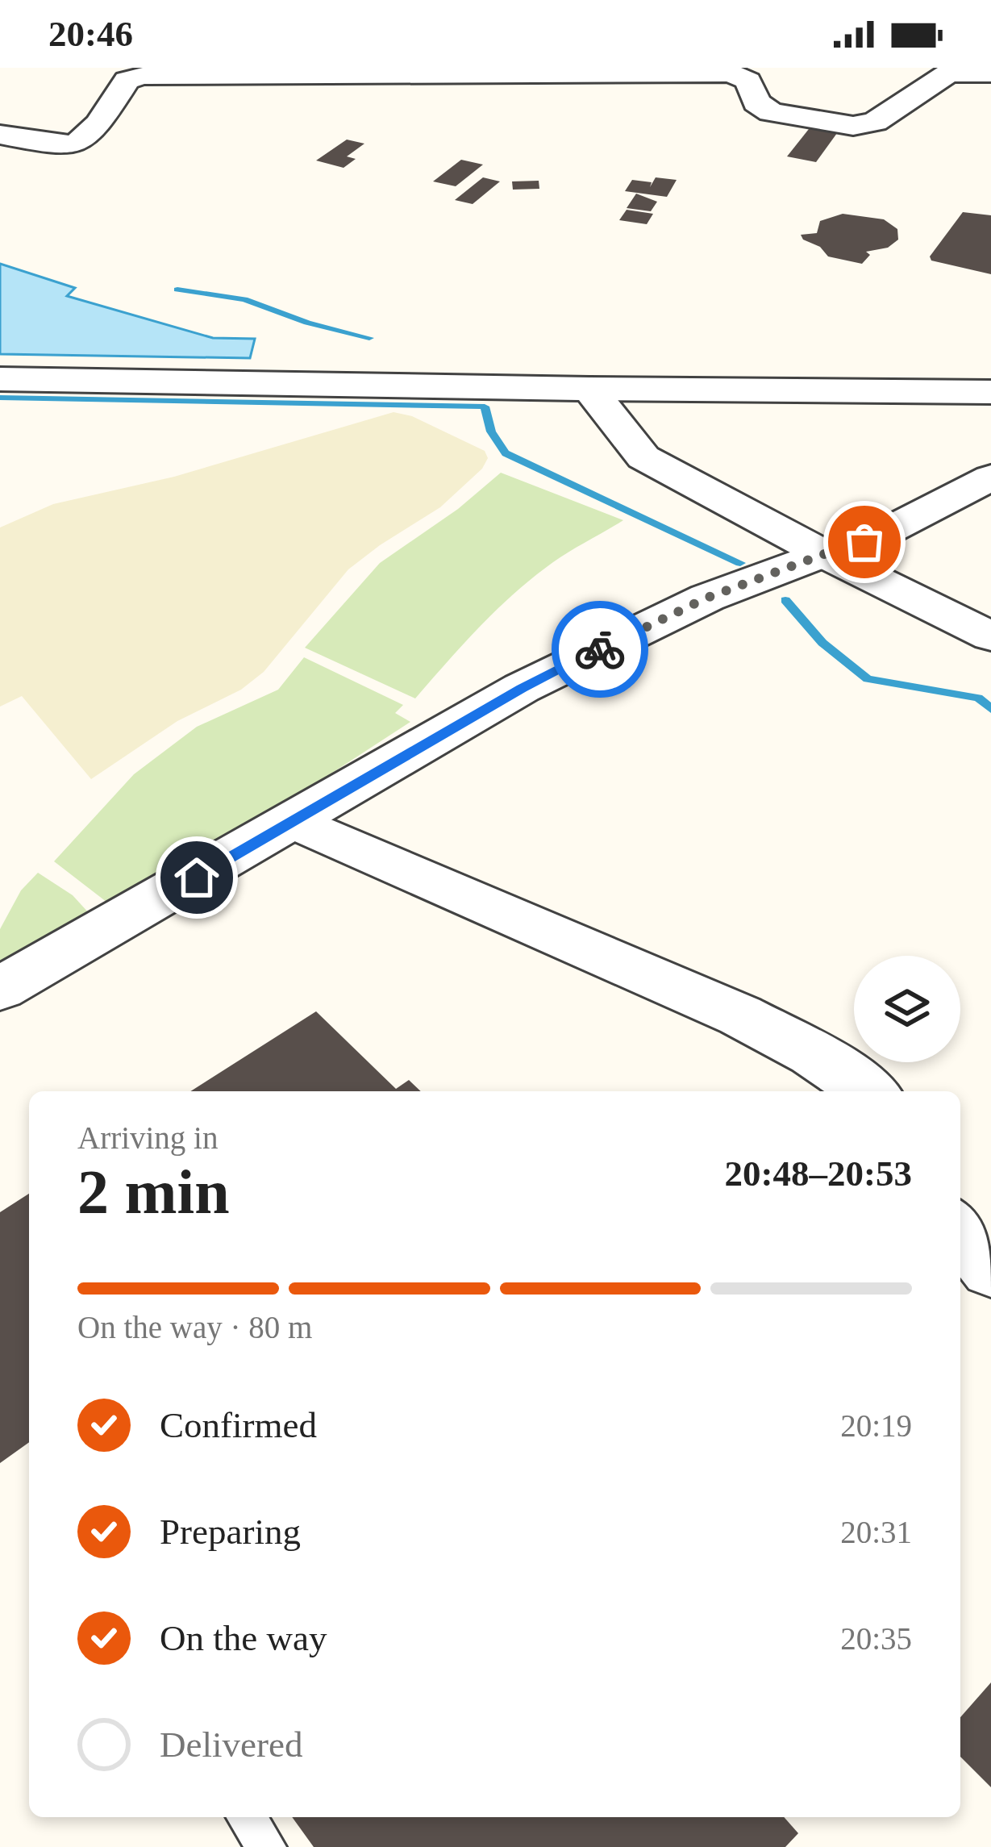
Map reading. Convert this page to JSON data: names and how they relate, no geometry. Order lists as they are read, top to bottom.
{
  "page": {
    "status": "20:46",
    "heading": ["2 min", "Arriving in", "20:48–20:53"],
    "bar": "On the way · 80 m",
    "list": [
      ["Confirmed", "20:19"],
      ["Preparing", "20:31"],
      ["On the way", "20:35"],
      "Delivered"
    ]
  }
}
